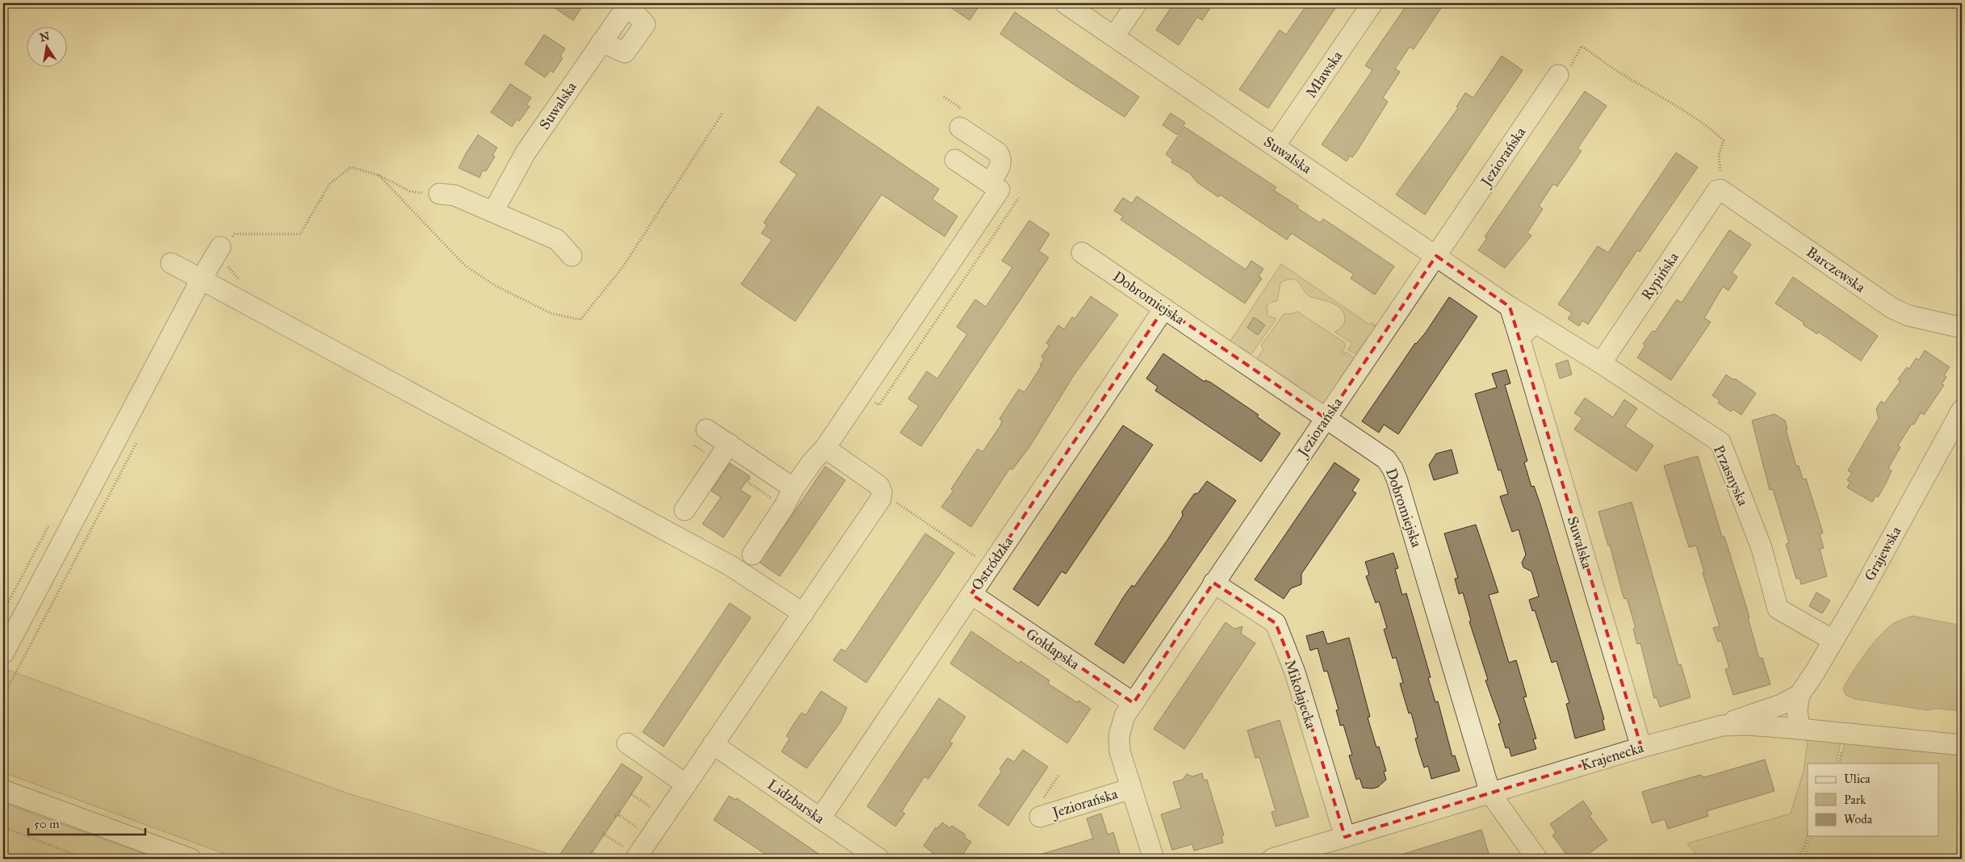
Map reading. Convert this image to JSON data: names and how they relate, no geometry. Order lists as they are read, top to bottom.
{
  "streets": {
    "street": [
      "Mławska",
      "Suwalska",
      "Jeziorańska",
      "Barczewska",
      "Rypińska",
      "Dobromiejska",
      "Przasnyska",
      "Grajewska",
      "Ostródzka",
      "Gołdapska",
      "Mikołajecka",
      "Krajenecka",
      "Lidzbarska"
    ]
  },
  "crossings": [
    ["Mławska", "Suwalska"],
    ["Suwalska", "Jeziorańska"],
    ["Suwalska", "Przasnyska"],
    ["Suwalska", "Krajenecka"],
    ["Jeziorańska", "Dobromiejska"],
    ["Jeziorańska", "Gołdapska"],
    ["Jeziorańska", "Mikołajecka"],
    ["Barczewska", "Rypińska"],
    ["Rypińska", "Przasnyska"],
    ["Dobromiejska", "Ostródzka"],
    ["Dobromiejska", "Krajenecka"],
    ["Przasnyska", "Grajewska"],
    ["Grajewska", "Krajenecka"],
    ["Ostródzka", "Gołdapska"],
    ["Ostródzka", "Lidzbarska"],
    ["Mikołajecka", "Krajenecka"]
  ],
  "legend": ["Ulica", "Park", "Woda"],
  "scale_bar": "50 m",
  "north": "top"
}
